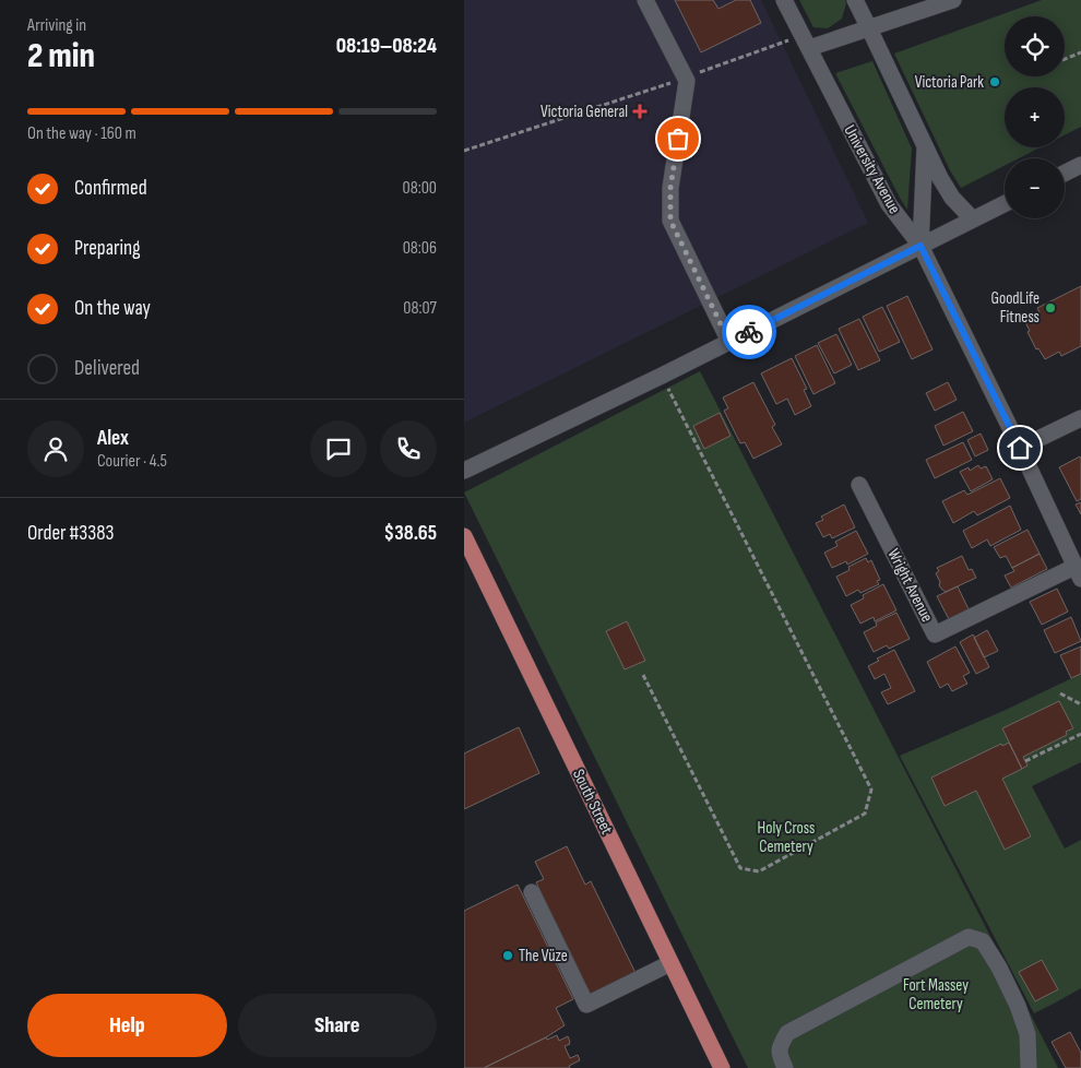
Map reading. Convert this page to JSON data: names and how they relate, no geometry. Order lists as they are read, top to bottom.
{
  "streets": {
    "main road": ["South Street"],
    "street": ["University Avenue", "Wright Avenue"]
  },
  "parks": ["Holy Cross Cemetery", "Fort Massey Cemetery"],
  "places": {
    "other": ["Victoria Park", "GoodLife Fitness", "The Vüze"],
    "health": ["Victoria General"]
  },
  "page": {
    "heading": ["2 min", "Arriving in", "08:19–08:24"],
    "panel": [
      "Alex",
      "Courier · 4.5",
      "Order #3383",
      "$38.65"
    ],
    "map_buttons": ["+", "−"],
    "bar": "On the way · 160 m",
    "list": [
      ["Confirmed", "08:00"],
      ["Preparing", "08:06"],
      ["On the way", "08:07"],
      "Delivered"
    ],
    "buttons": ["Help", "Share"]
  }
}
